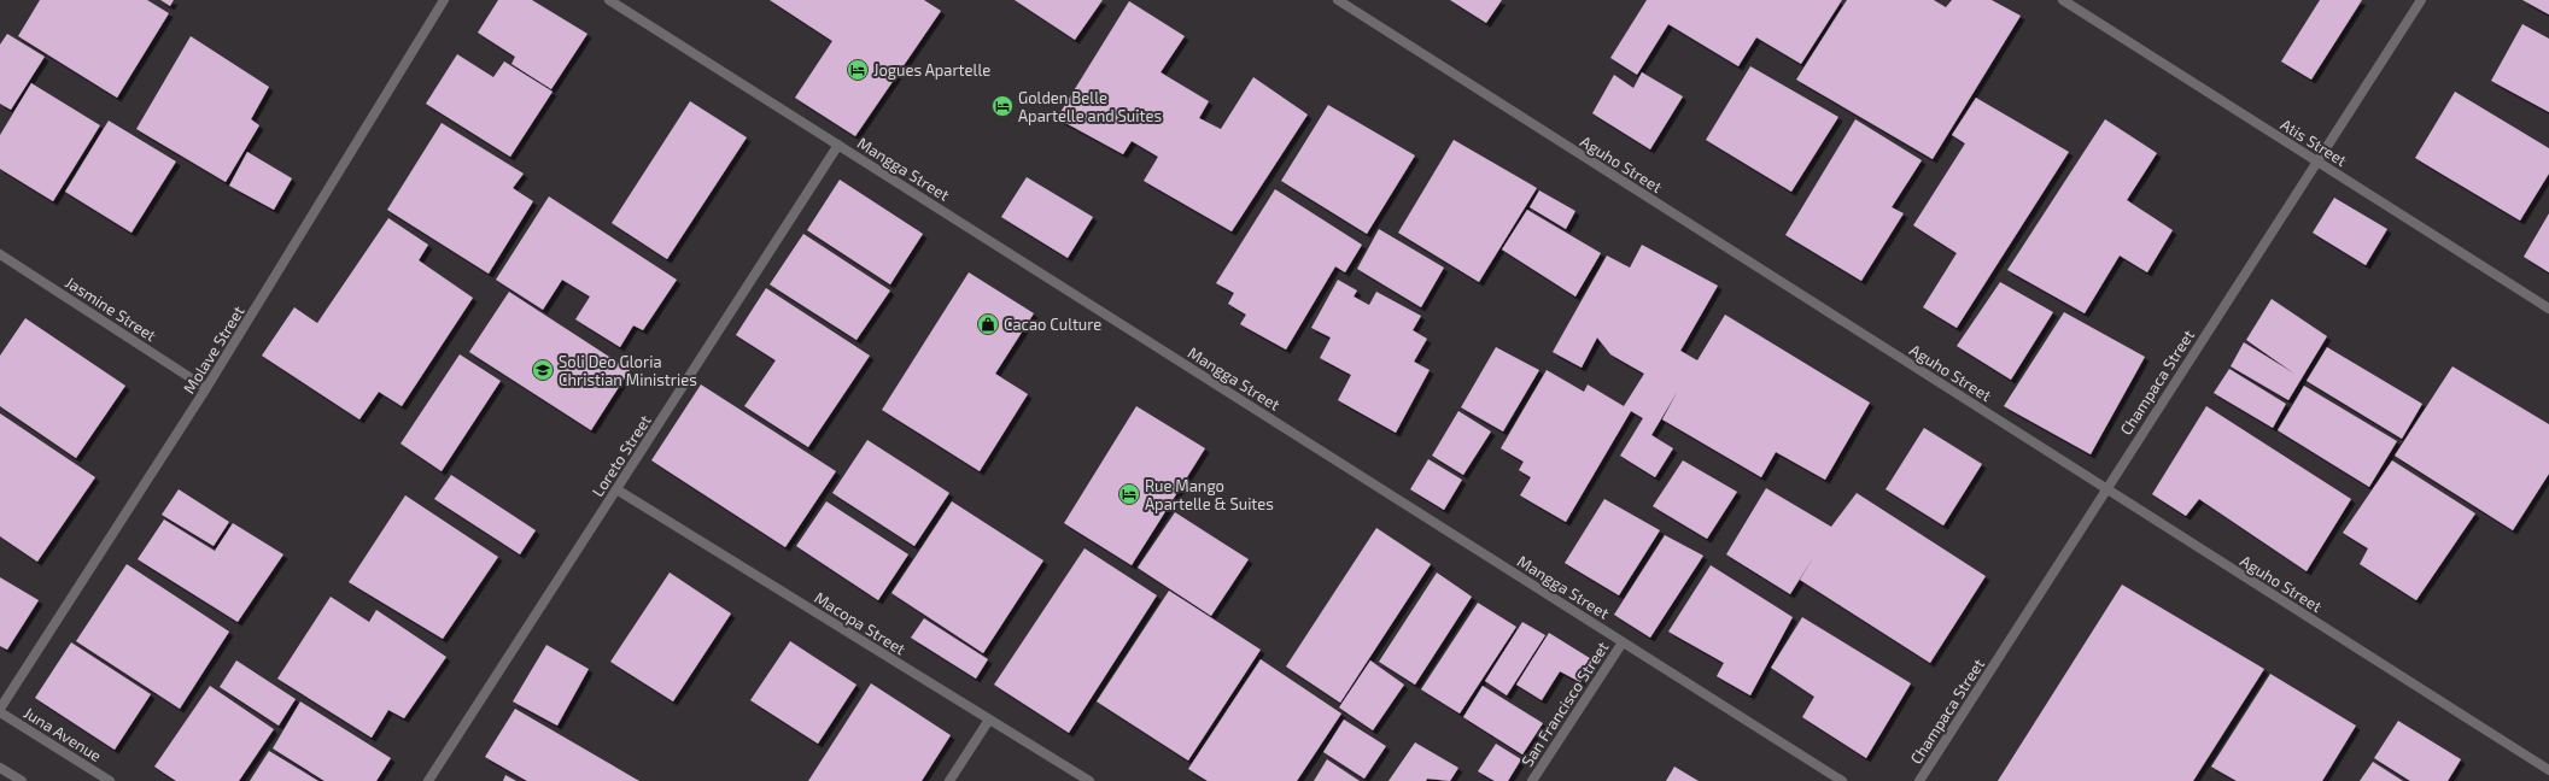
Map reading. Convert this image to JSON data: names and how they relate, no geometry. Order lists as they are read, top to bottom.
{
  "streets": {
    "street": [
      "Atis Street",
      "Aguho Street",
      "Mangga Street",
      "Jasmine Street",
      "Molave Street",
      "Champaca Street",
      "Loreto Street",
      "Macopa Street",
      "San Francisco Street",
      "Juna Avenue"
    ]
  },
  "crossings": [
    ["Atis Street", "Champaca Street"],
    ["Aguho Street", "Champaca Street"],
    ["Mangga Street", "Loreto Street"],
    ["Mangga Street", "San Francisco Street"],
    ["Jasmine Street", "Molave Street"],
    ["Molave Street", "Juna Avenue"],
    ["Loreto Street", "Macopa Street"]
  ],
  "places": {
    "hotel": ["Jogues Apartelle", "Golden Belle Apartelle and Suites", "Rue Mango Apartelle & Suites"],
    "shop": ["Cacao Culture"],
    "school or university": ["Soli Deo Gloria Christian Ministries"]
  }
}
